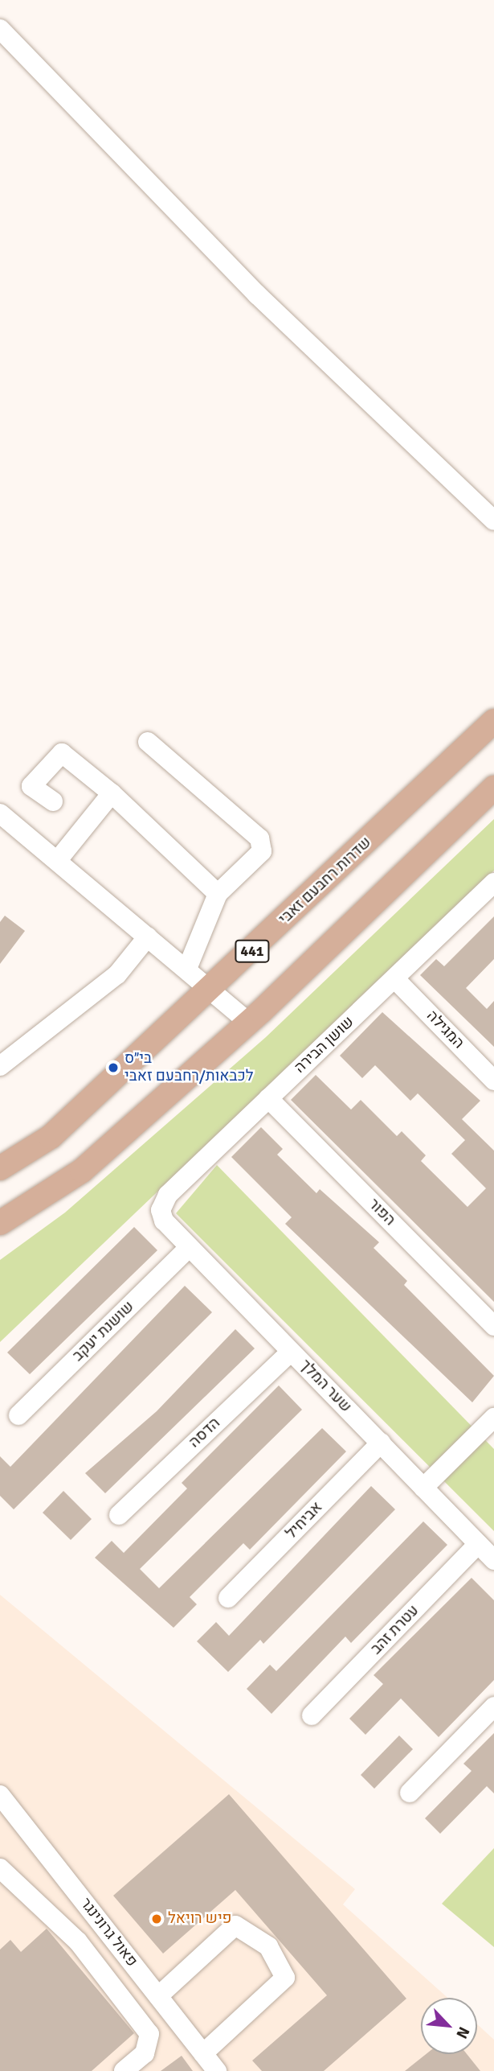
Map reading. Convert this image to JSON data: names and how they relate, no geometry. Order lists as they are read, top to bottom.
{
  "streets": {
    "main road": ["שדרות רחבעם זאבי", "441"],
    "street": [
      "המגילה",
      "שושן הבירה",
      "הפור",
      "שושנת יעקב",
      "שער המלך",
      "הדסה",
      "אביחיל",
      "עטרת זהב",
      "פאול גרונינגר"
    ]
  },
  "crossings": [
    ["המגילה", "שושן הבירה"],
    ["שושן הבירה", "הפור"],
    ["שושן הבירה", "שער המלך"],
    ["שושנת יעקב", "שער המלך"],
    ["שער המלך", "הדסה"],
    ["שער המלך", "אביחיל"],
    ["שער המלך", "עטרת זהב"]
  ],
  "places": ["בי״ס לכבאות/רחבעם זאבי", "פיש רויאל"],
  "north": "bottom right"
}
